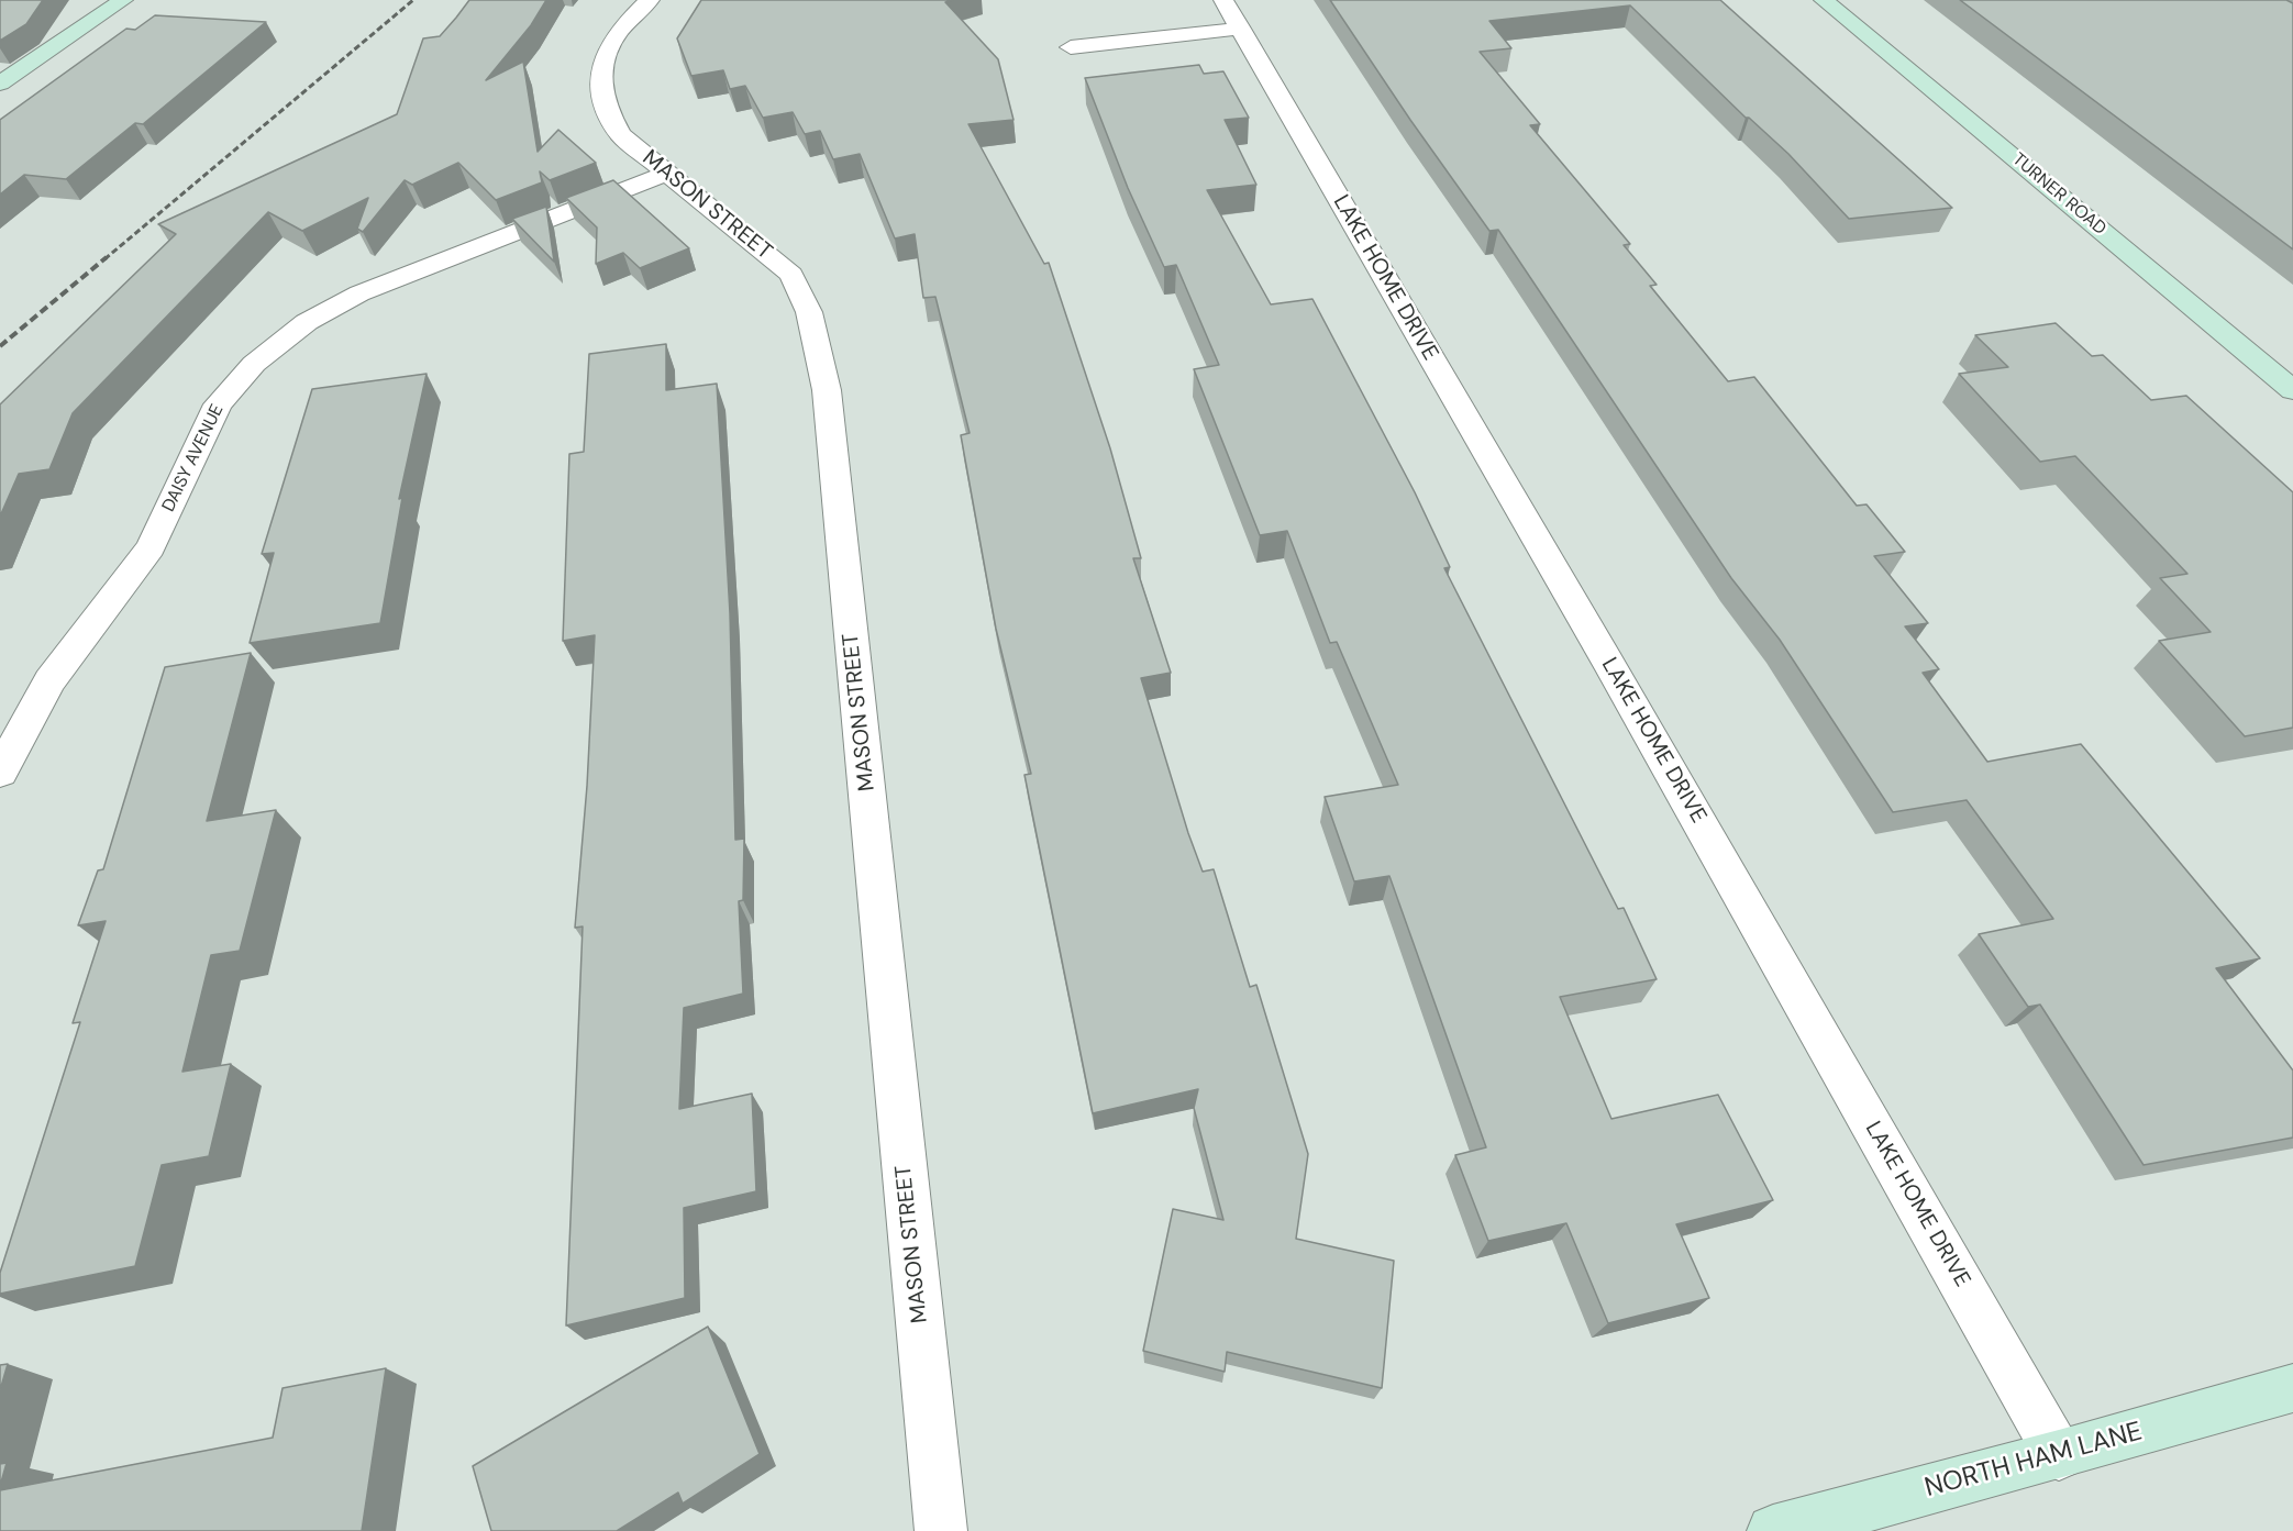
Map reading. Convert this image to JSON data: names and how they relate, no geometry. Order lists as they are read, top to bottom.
{
  "streets": {
    "main road": ["TURNER ROAD", "NORTH HAM LANE"],
    "street": ["MASON STREET", "LAKE HOME DRIVE", "DAISY AVENUE"]
  },
  "crossings": [
    ["MASON STREET", "DAISY AVENUE"],
    ["LAKE HOME DRIVE", "NORTH HAM LANE"]
  ]
}
